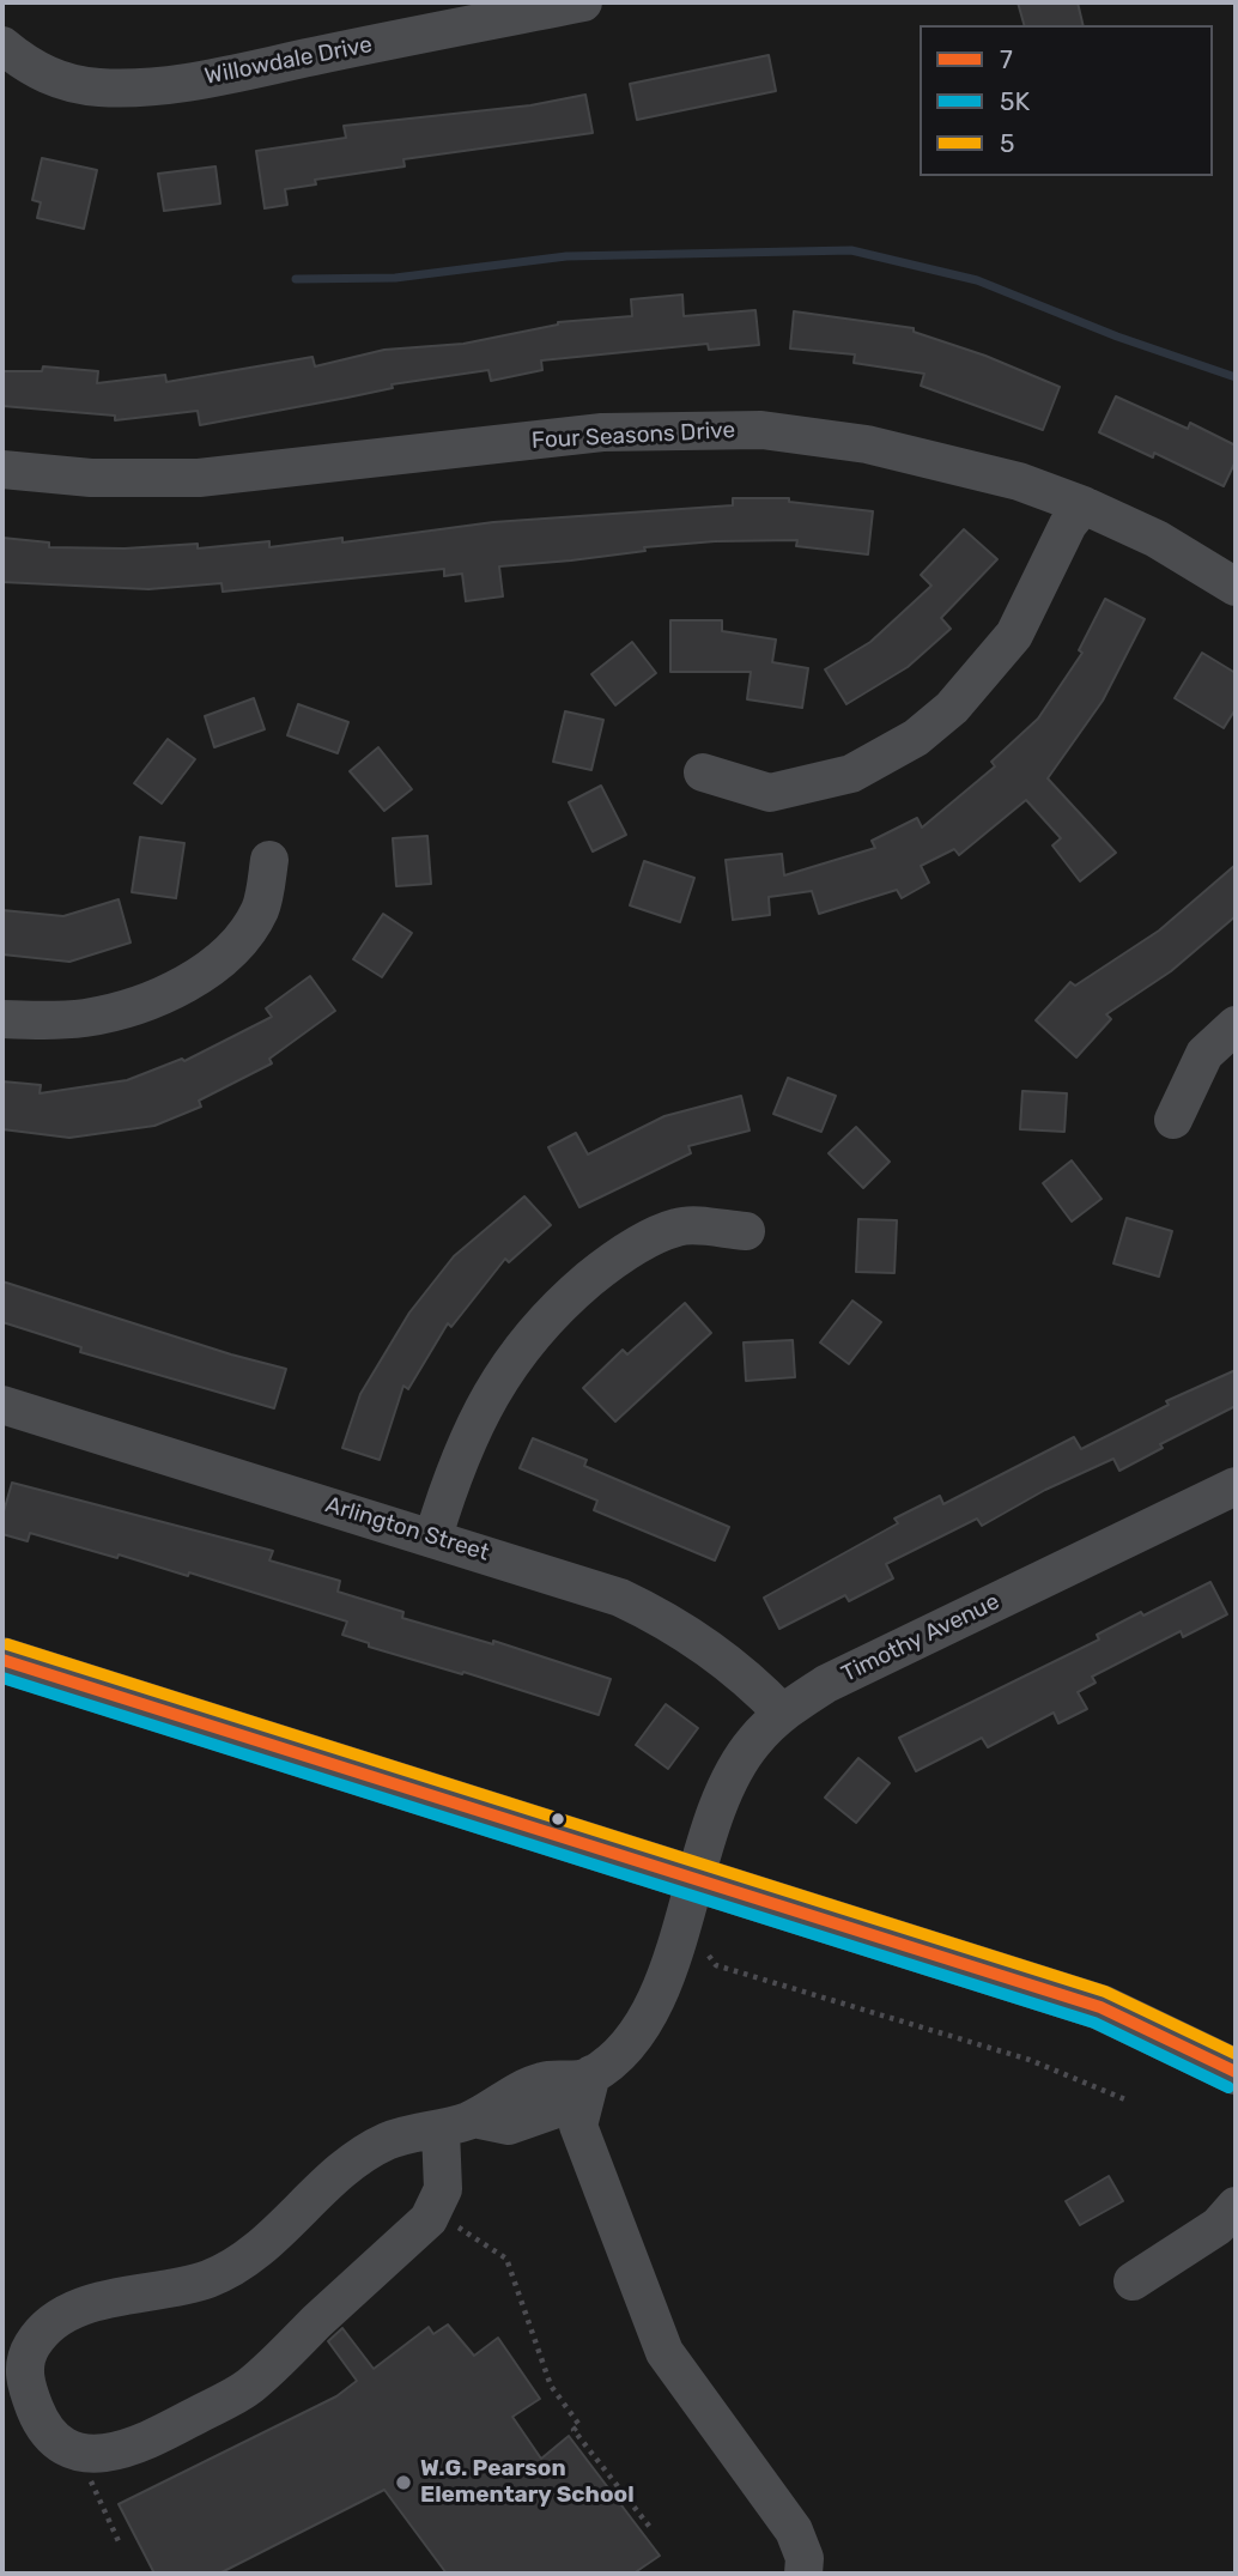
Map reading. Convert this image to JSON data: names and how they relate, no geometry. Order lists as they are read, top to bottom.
{
  "streets": {
    "street": [
      "Willowdale Drive",
      "Four Seasons Drive",
      "Arlington Street",
      "Timothy Avenue"
    ]
  },
  "crossings": [
    ["Arlington Street", "Timothy Avenue"]
  ],
  "places": ["W.G. Pearson Elementary School"],
  "lines": ["transit line 5", "transit line 7", "transit line 5K"],
  "legend": ["7", "5K", "5"]
}
